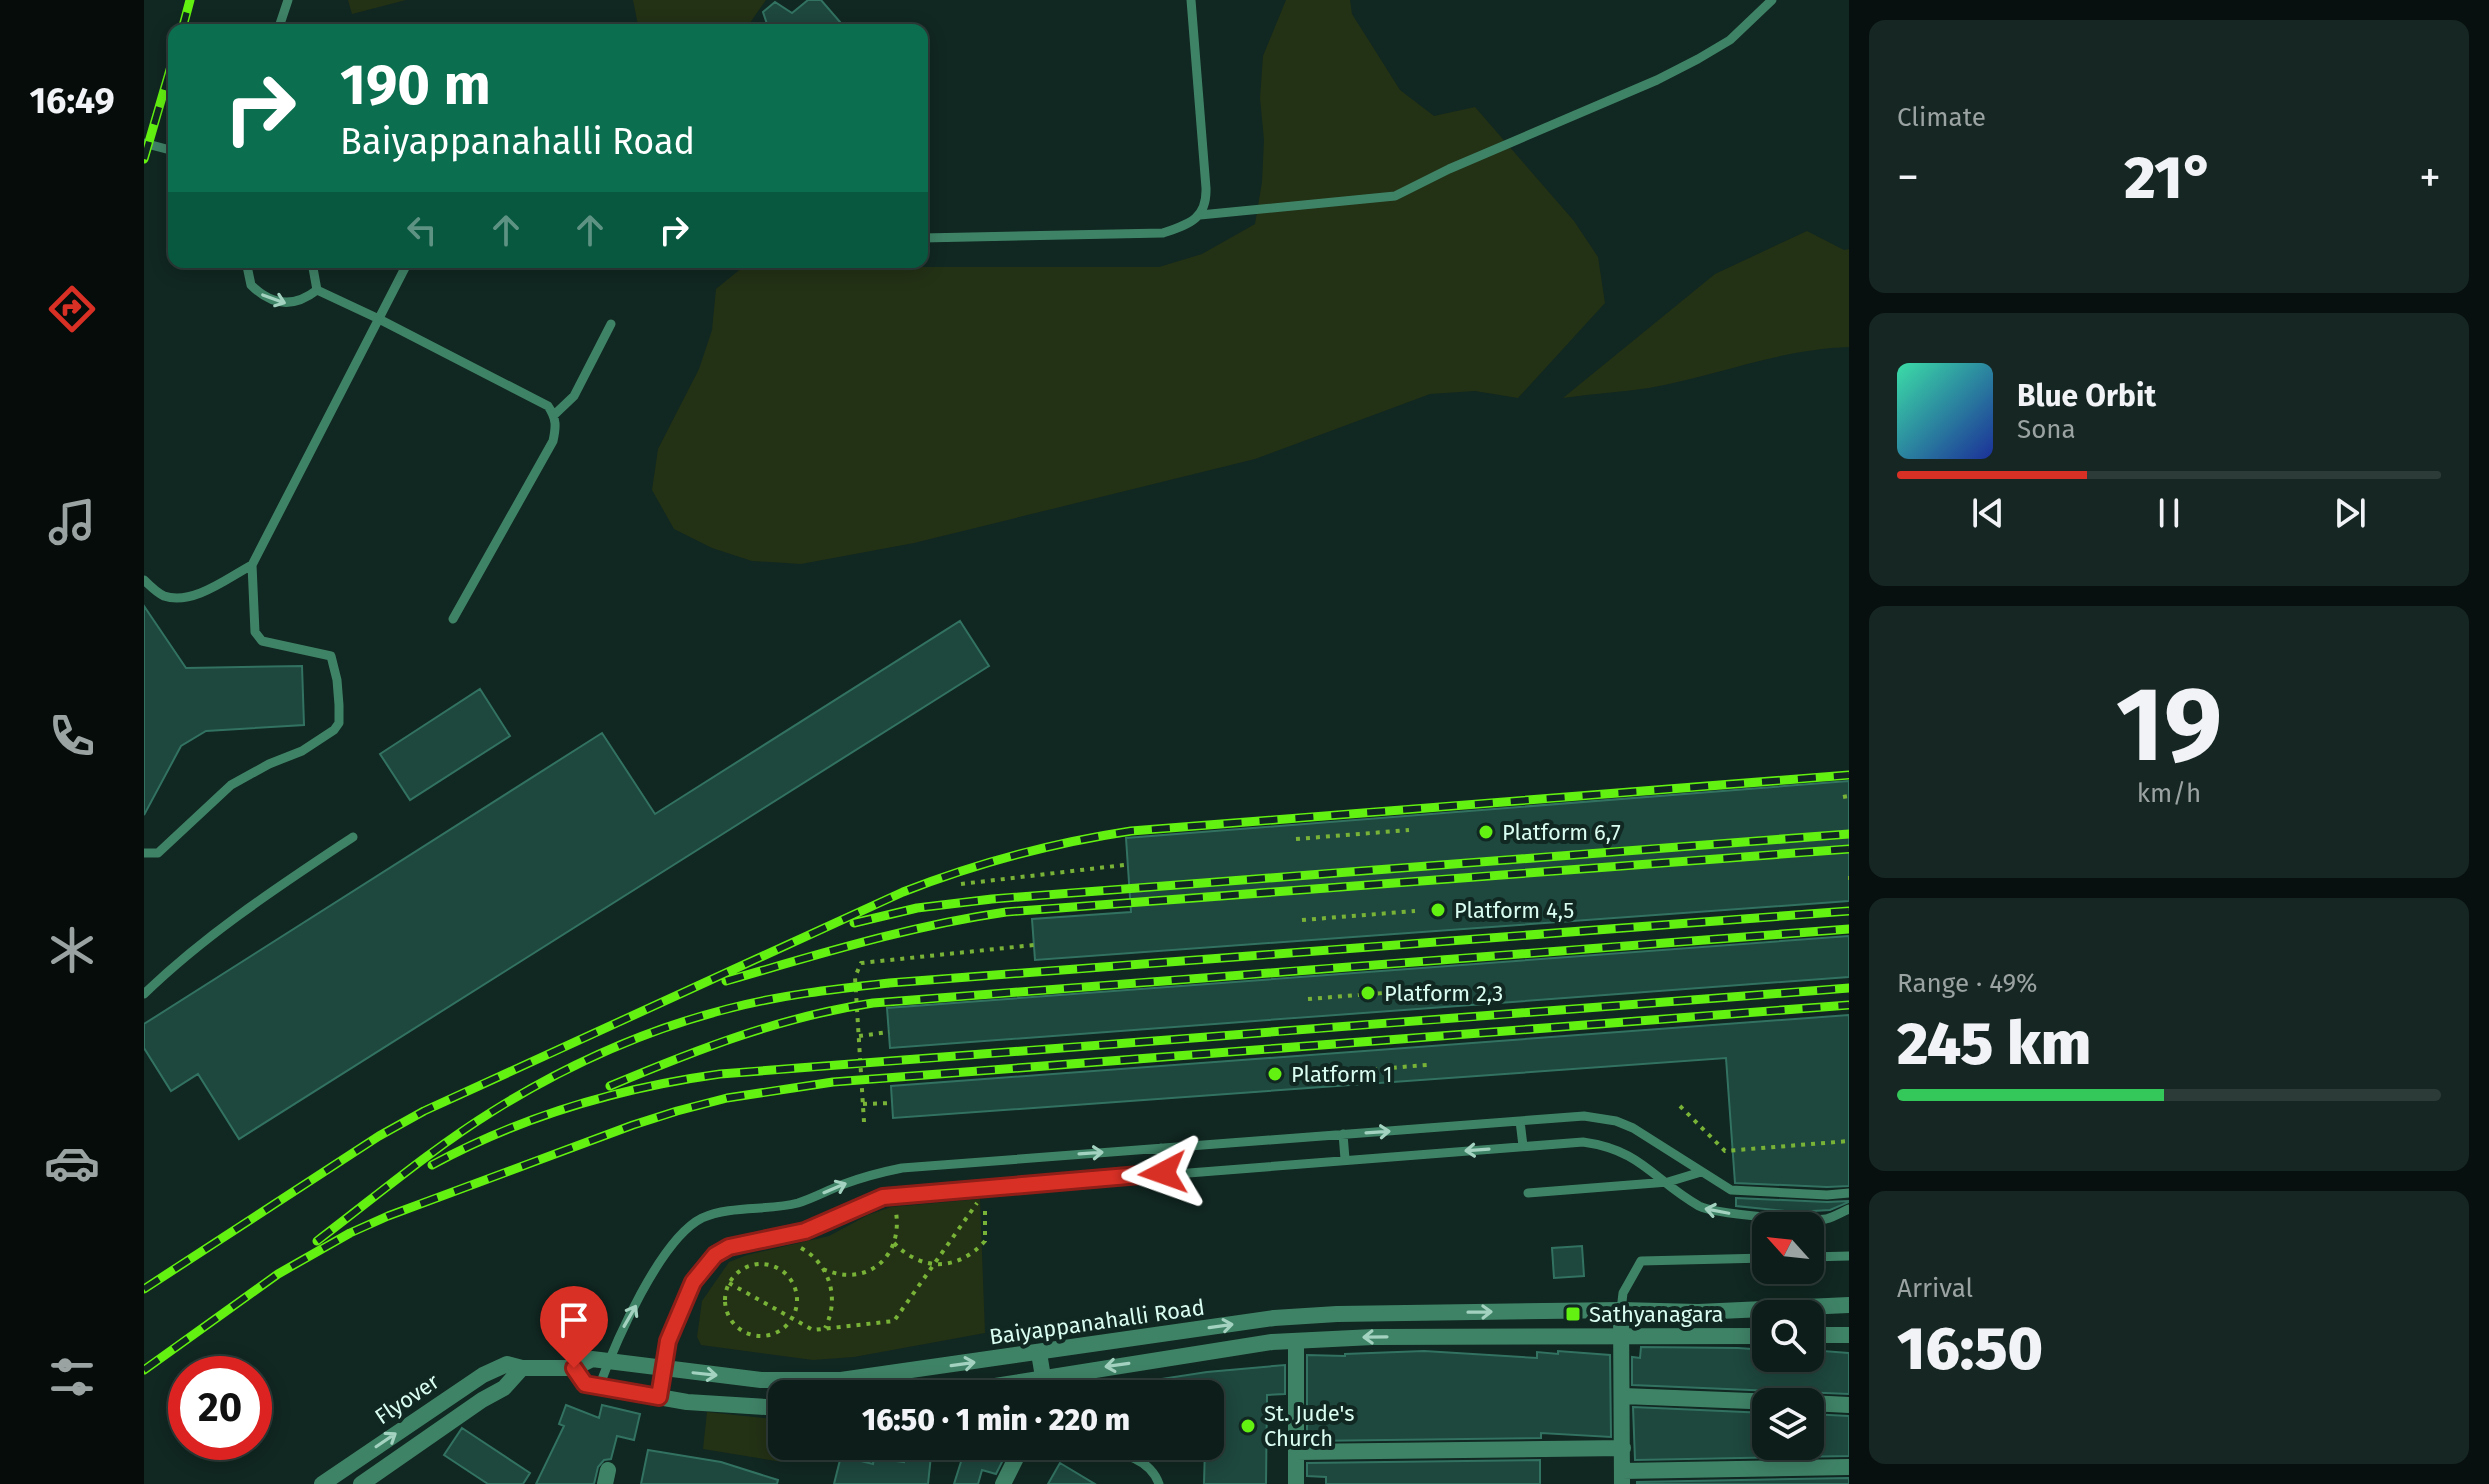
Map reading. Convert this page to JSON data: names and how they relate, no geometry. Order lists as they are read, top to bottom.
{
  "streets": {
    "street": ["Baiyappanahalli Road", "Flyover"]
  },
  "crossings": [
    ["Baiyappanahalli Road", "Flyover"]
  ],
  "places": {
    "other": [
      "Platform 6,7",
      "Platform 4,5",
      "Platform 2,3",
      "Platform 1",
      "St. Jude's Church"
    ],
    "transit": ["Sathyanagara"]
  },
  "north": "top left",
  "page": {
    "tabs": "16:49",
    "tile": [
      "Climate",
      ["19", "km/h"],
      ["Range · 49%", "245 km"],
      ["Arrival", "16:50"]
    ],
    "turn": ["190 m", "Baiyappanahalli Road"],
    "heat": ["−", "21°", "+"],
    "song": ["Blue Orbit", "Sona"],
    "limit": "20",
    "trip": "16:50 · 1 min · 220 m"
  }
}
